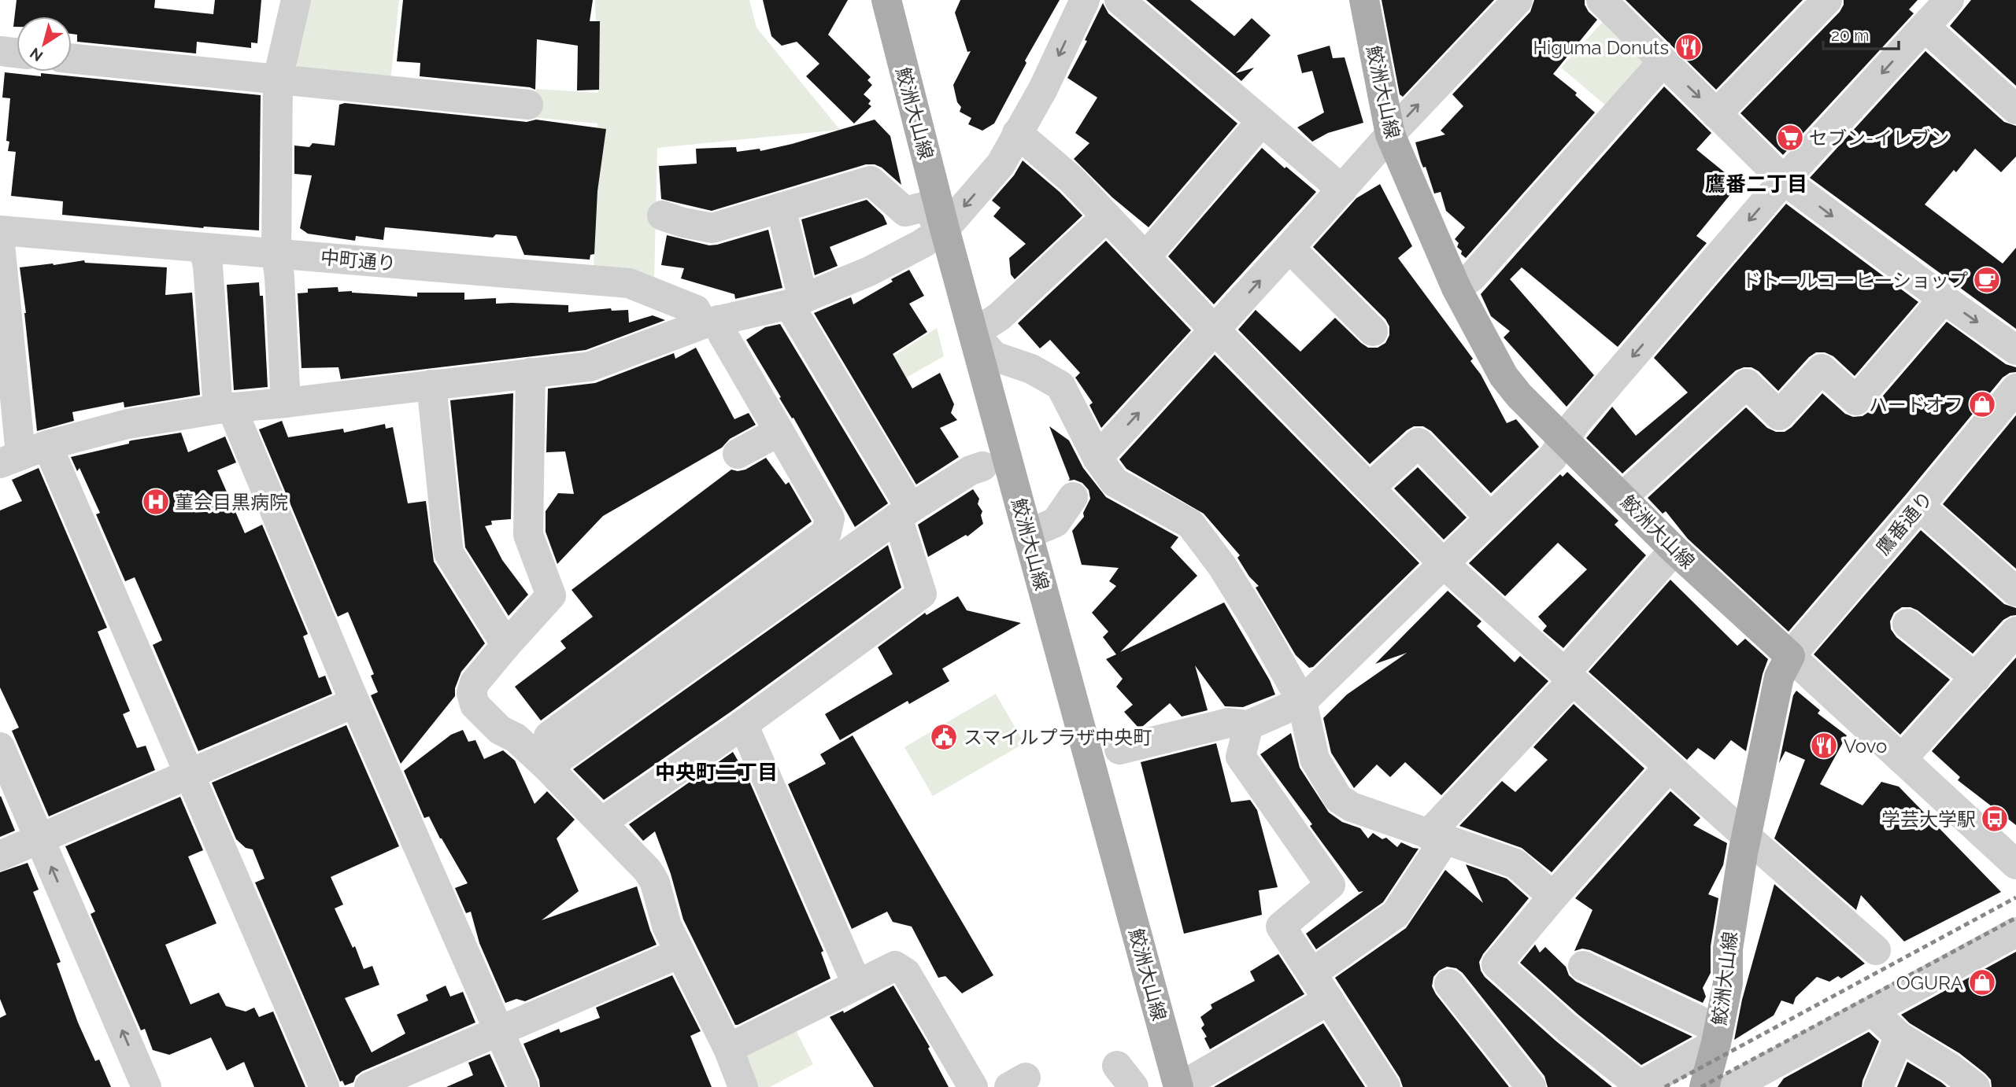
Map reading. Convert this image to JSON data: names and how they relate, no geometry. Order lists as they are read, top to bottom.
{
  "streets": {
    "main road": ["鮫洲大山線"],
    "street": ["中町通り", "鷹番通り"]
  },
  "crossings": [
    ["鮫洲大山線", "鷹番通り"]
  ],
  "districts": ["鷹番二丁目", "中央町二丁目"],
  "places": {
    "restaurant": ["Higuma Donuts", "Vovo"],
    "supermarket": ["セブン-イレブン"],
    "cafe": ["ドトールコーヒーショップ"],
    "shop": ["ハードオフ", "OGURA"],
    "hospital": ["菫会目黒病院"],
    "public building": ["スマイルプラザ中央町"],
    "bus stop": ["学芸大学駅"]
  },
  "scale_bar": "20 m",
  "north": "bottom left"
}
